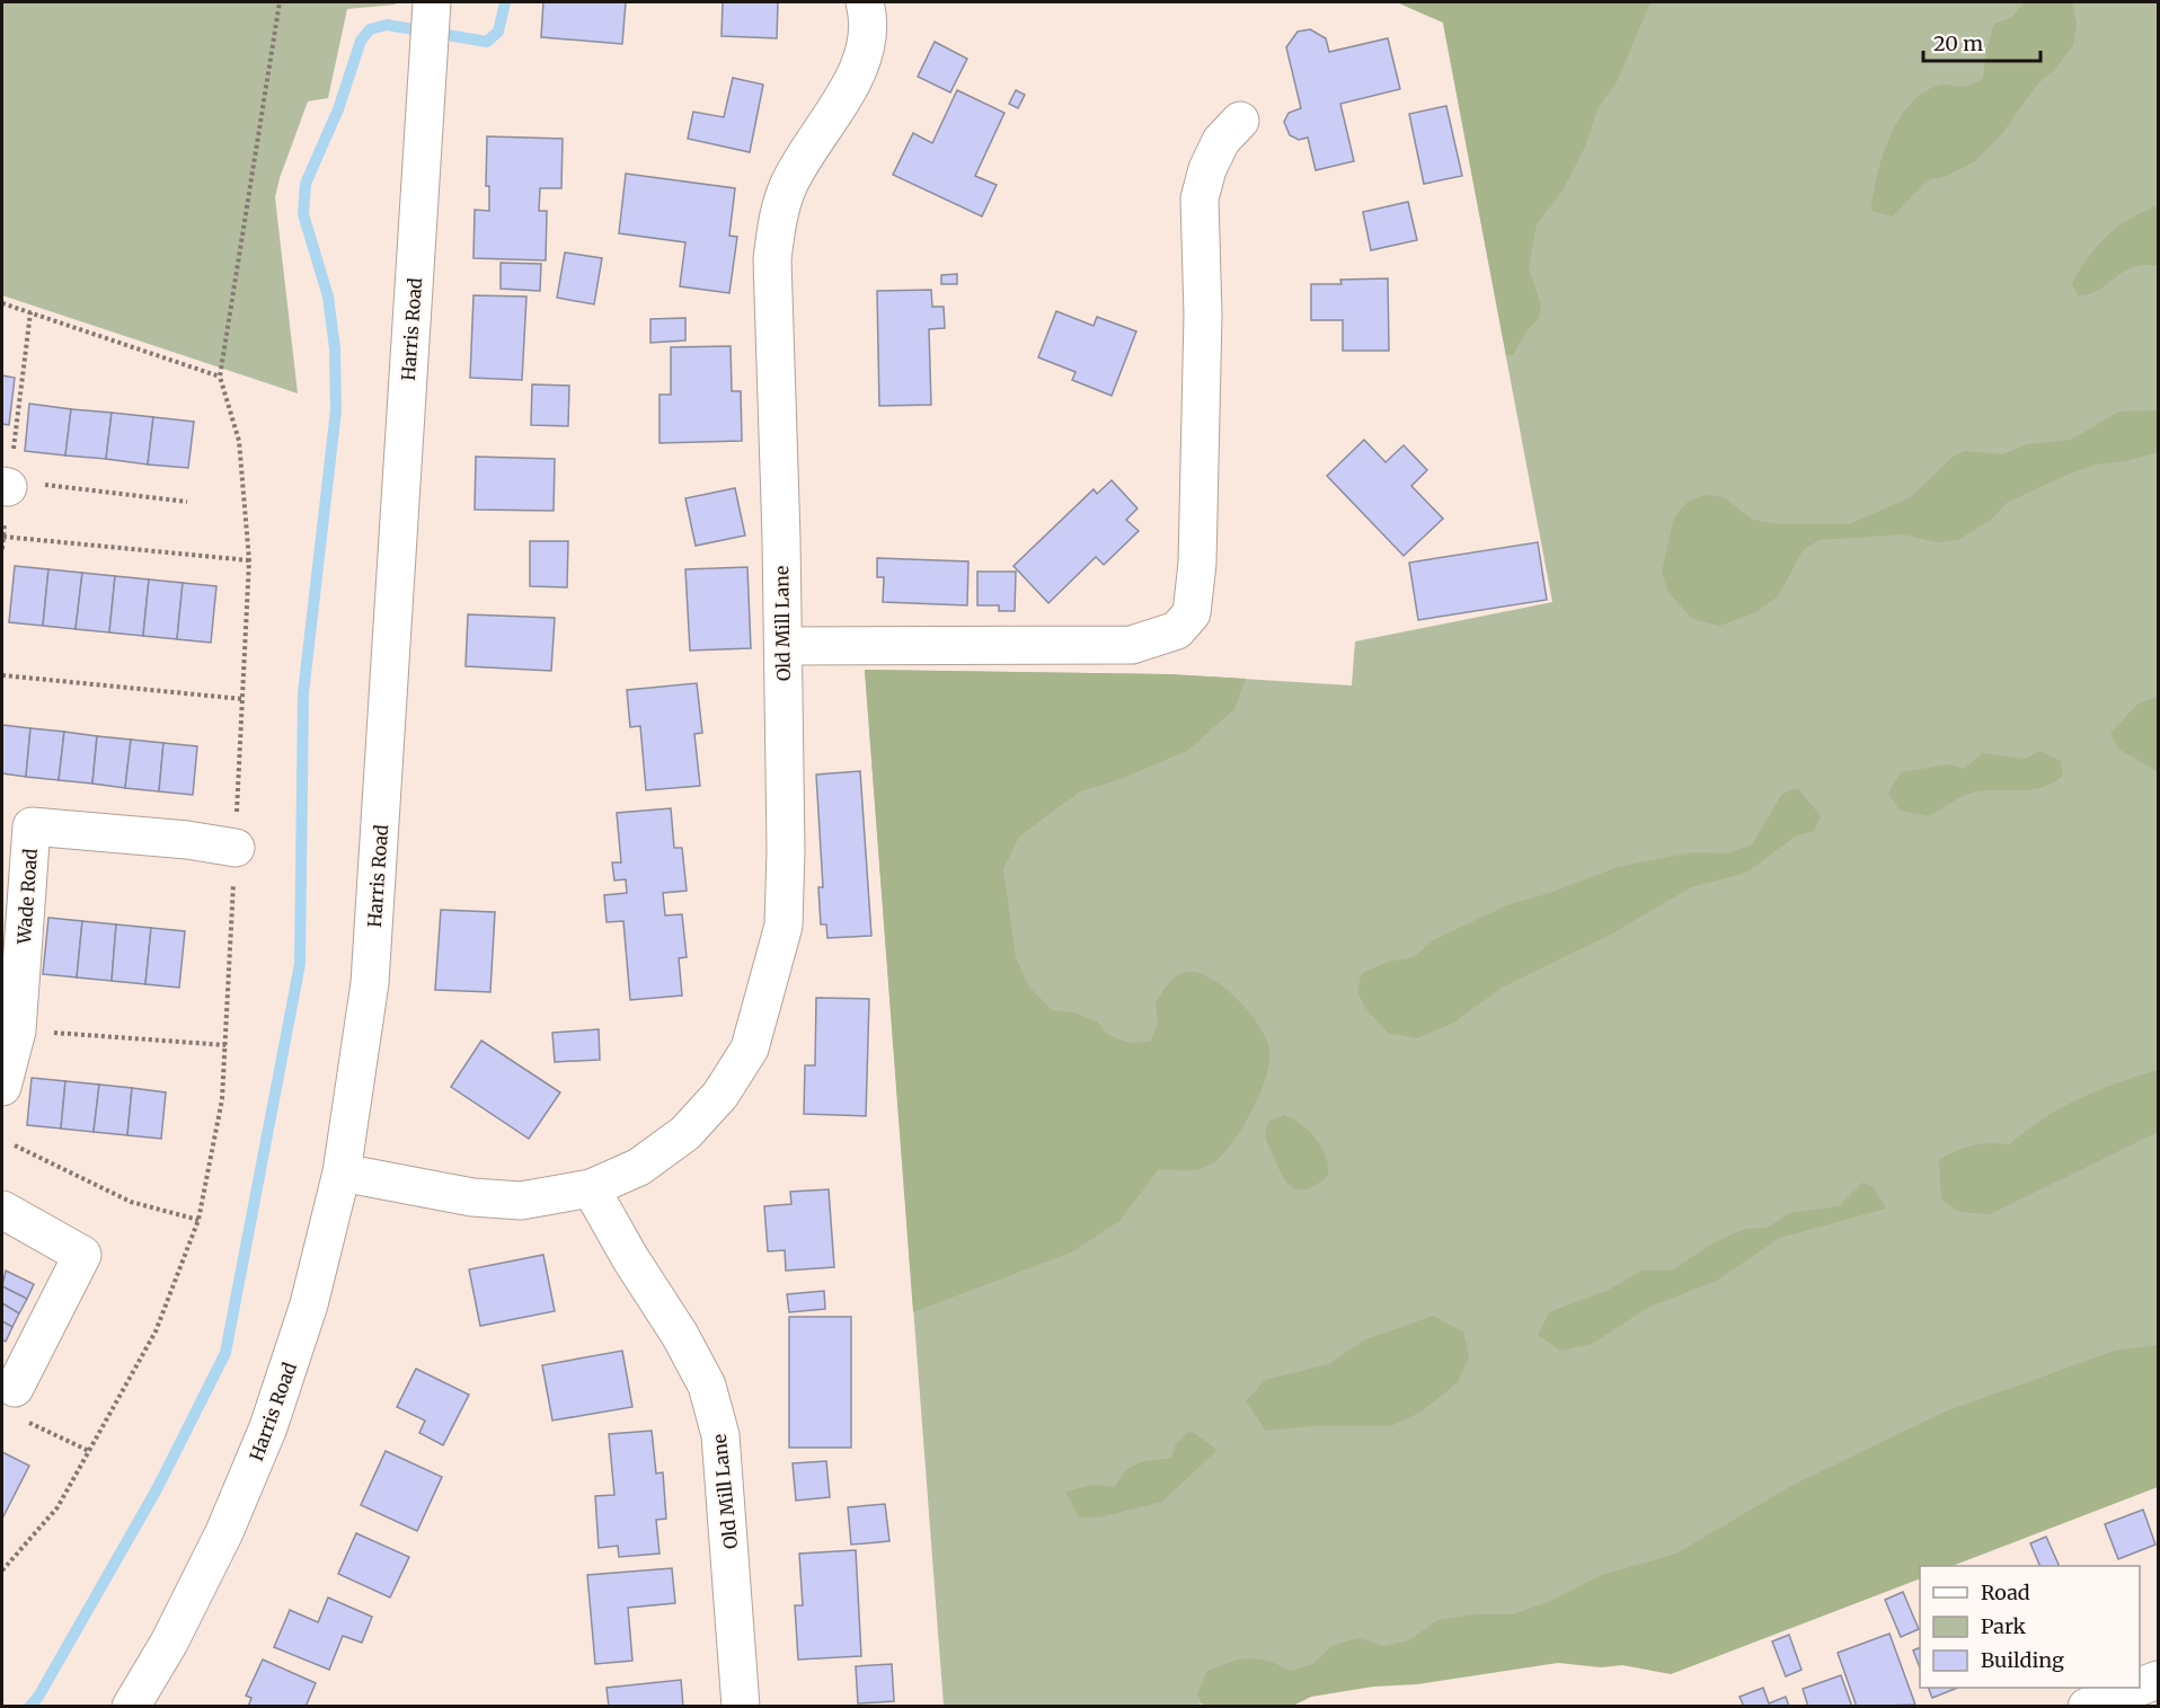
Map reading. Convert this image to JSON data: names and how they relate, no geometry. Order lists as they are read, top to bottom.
{
  "streets": {
    "street": ["Harris Road", "Old Mill Lane", "Wade Road"]
  },
  "crossings": [
    ["Harris Road", "Old Mill Lane"]
  ],
  "legend": ["Road", "Park", "Building"],
  "scale_bar": "20 m"
}
